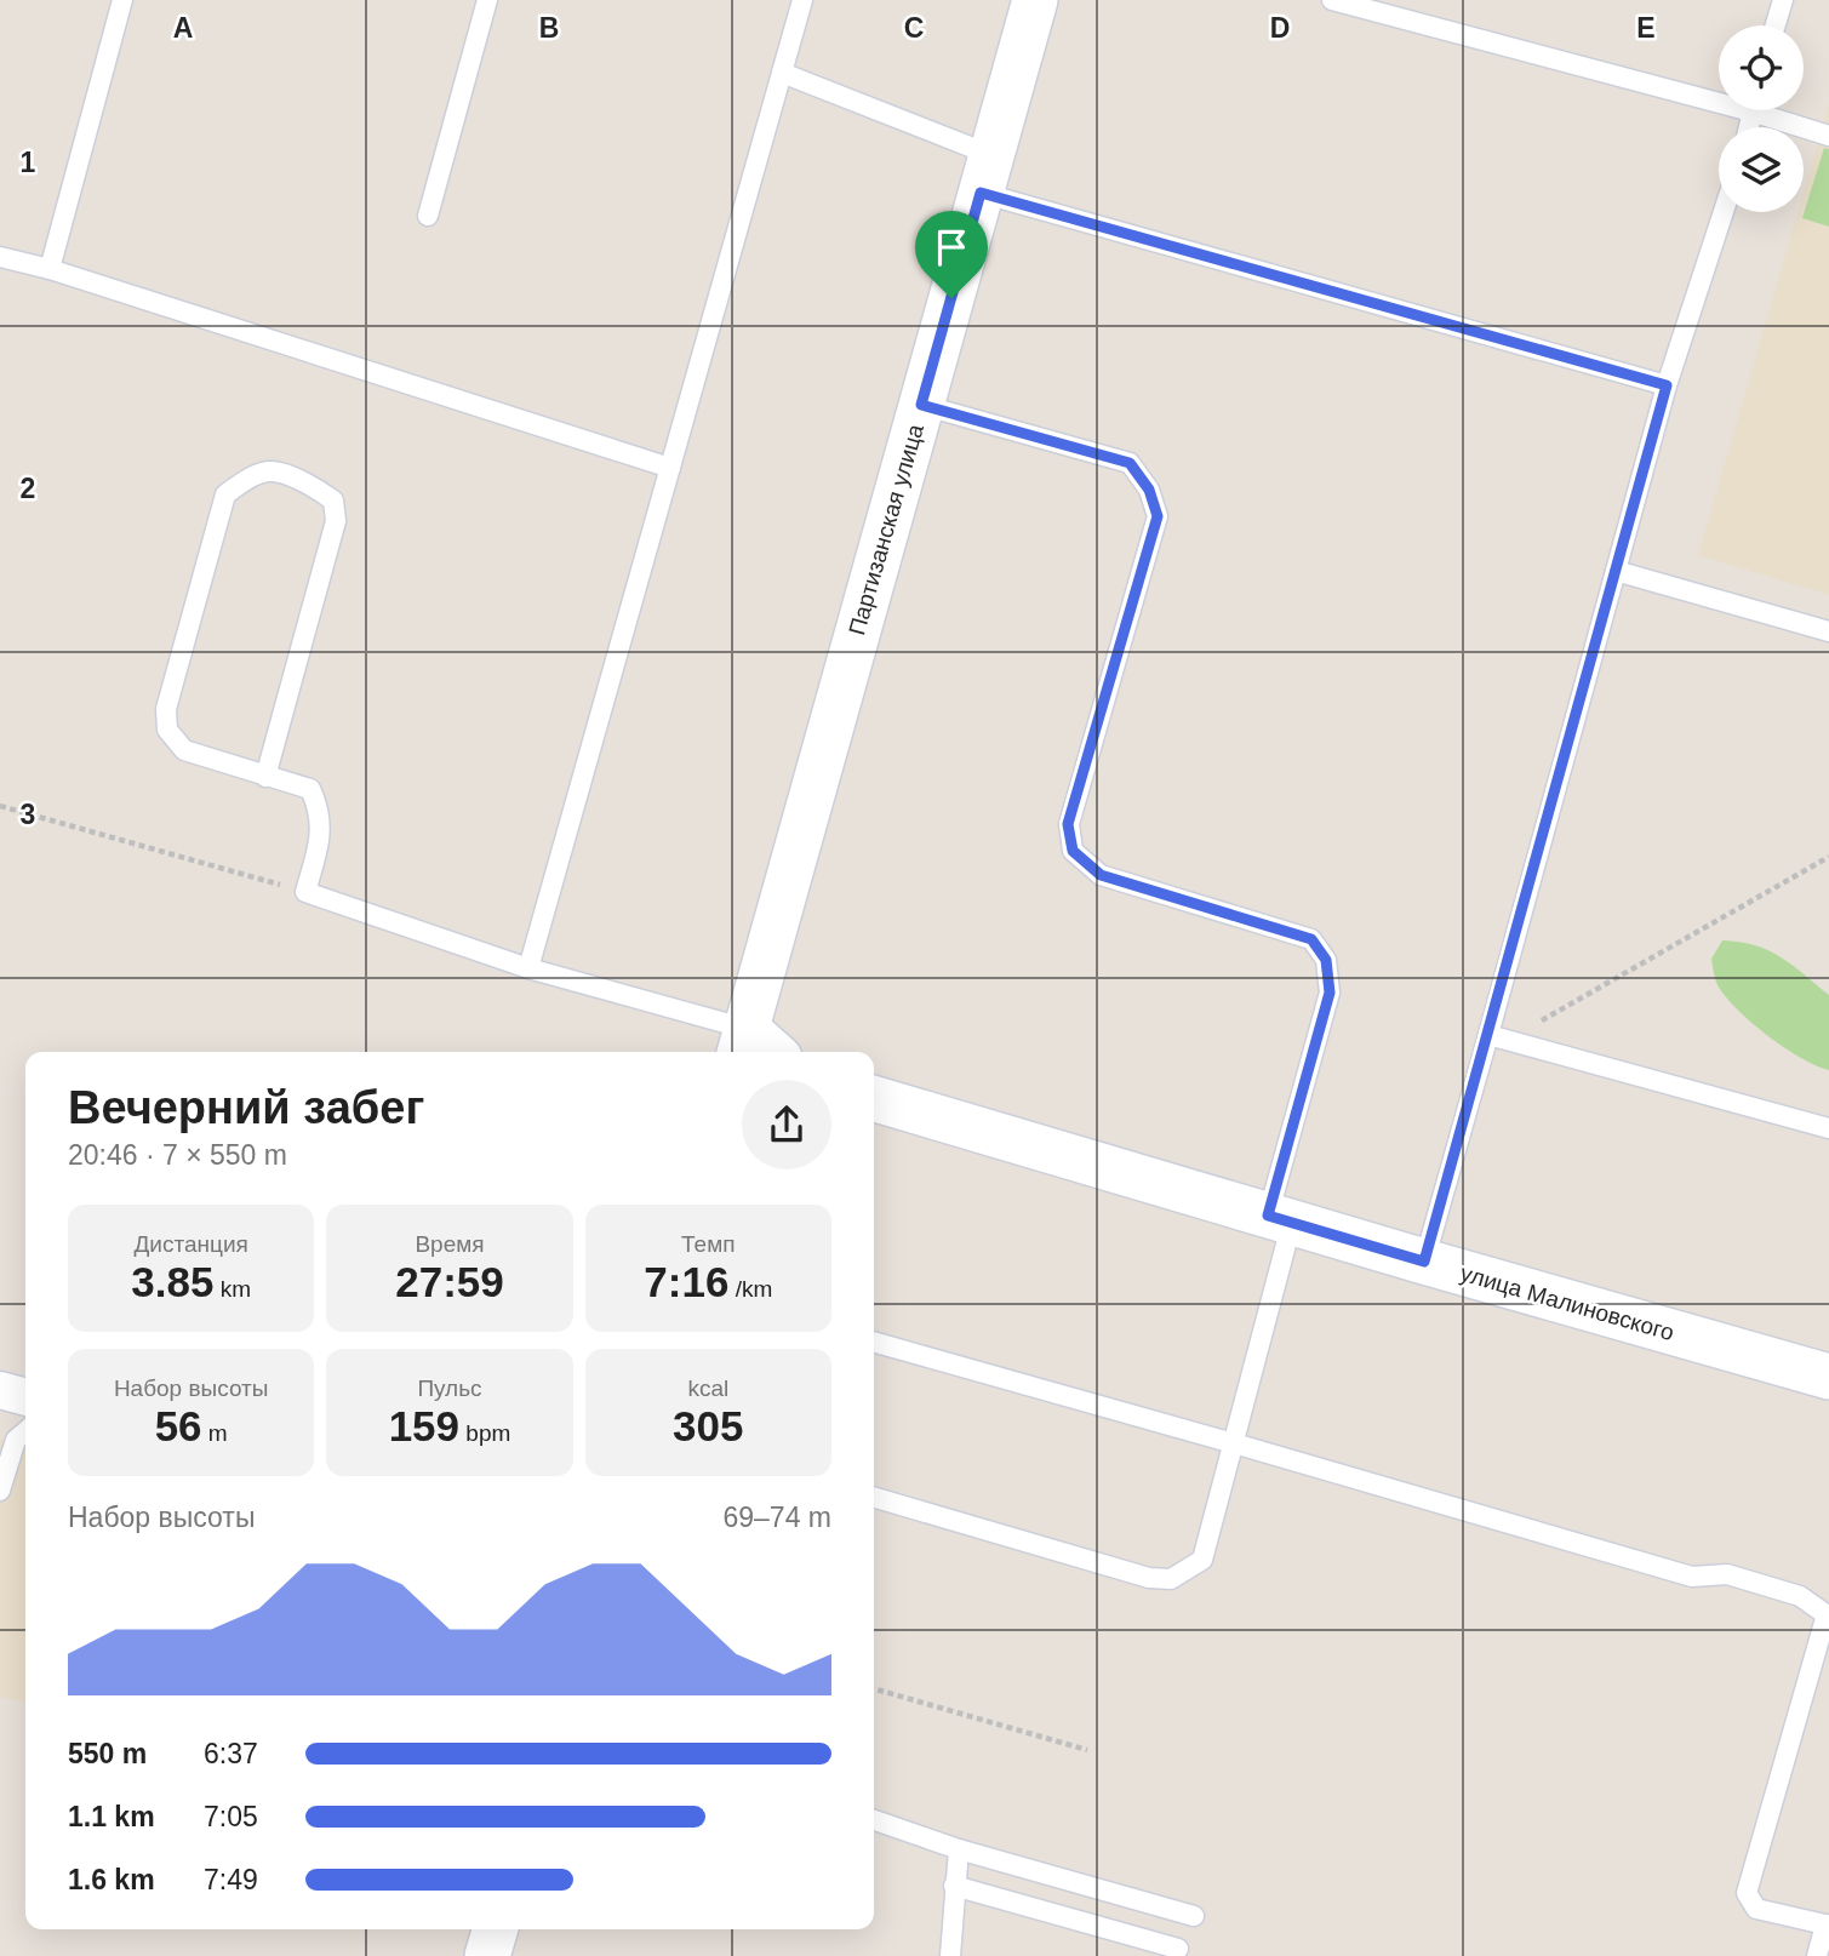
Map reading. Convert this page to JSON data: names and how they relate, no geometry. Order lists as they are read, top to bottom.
{
  "streets": {
    "street": ["Партизанская улица", "улица Малиновского"]
  },
  "page": {
    "heading": ["Вечерний забег", "20:46 · 7 × 550 m"],
    "stats": [
      ["Дистанция", "3.85 km"],
      ["Время", "27:59"],
      ["Темп", "7:16 /km"],
      ["Набор высоты", "56 m"],
      ["Пульс", "159 bpm"],
      ["kcal", "305"]
    ],
    "chart": ["Набор высоты", "69–74 m"],
    "list": [
      {
        "name": "550 m",
        "note": "6:37"
      },
      {
        "name": "1.1 km",
        "note": "7:05"
      },
      {
        "name": "1.6 km",
        "note": "7:49"
      }
    ]
  },
  "grid": {
    "columns": [
      "A",
      "B",
      "C",
      "D",
      "E"
    ],
    "rows": ["1", "2", "3"]
  }
}
